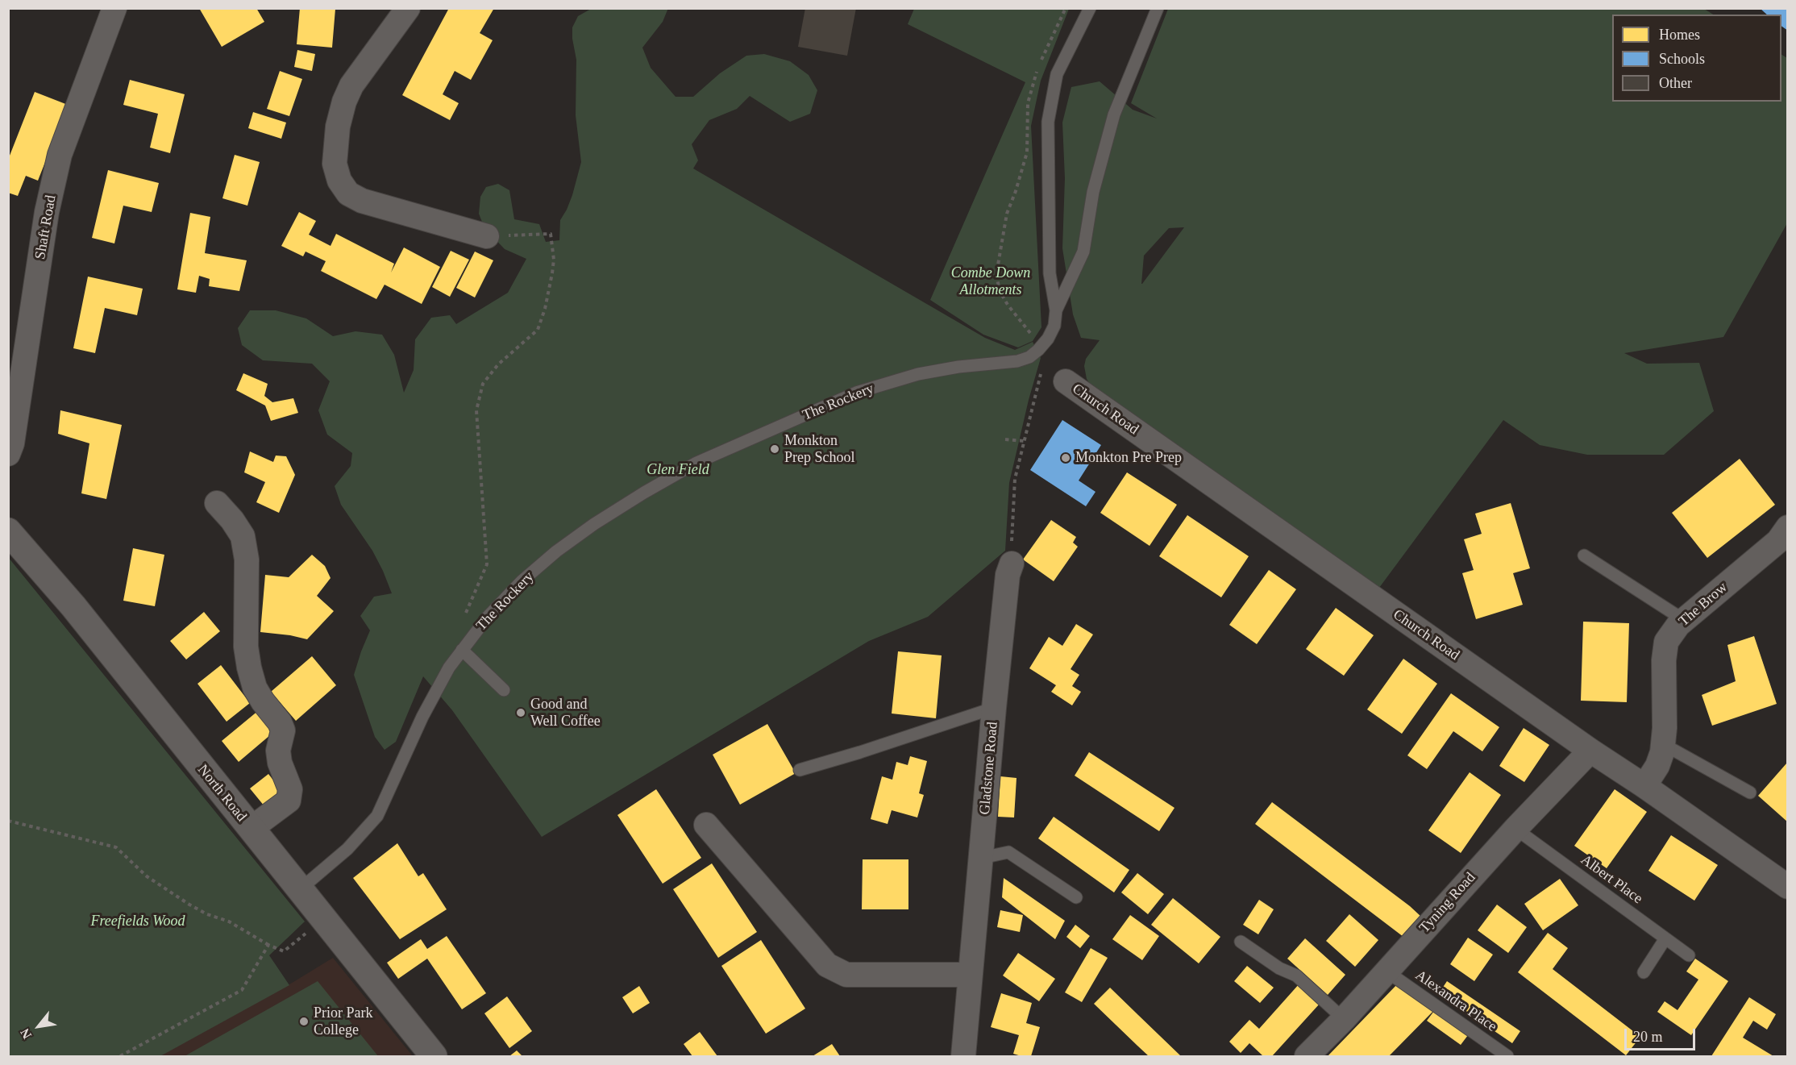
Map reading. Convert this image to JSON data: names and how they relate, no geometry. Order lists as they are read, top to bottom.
{
  "streets": {
    "street": [
      "Shaft Road",
      "Church Road",
      "The Brow",
      "Gladstone Road",
      "North Road",
      "Tyning Road"
    ],
    "lane": ["The Rockery", "Albert Place", "Alexandra Place"]
  },
  "crossings": [
    ["The Rockery", "North Road"],
    ["Church Road", "The Brow"],
    ["Church Road", "Tyning Road"],
    ["Albert Place", "Tyning Road"],
    ["Tyning Road", "Alexandra Place"]
  ],
  "parks": ["Combe Down Allotments", "Glen Field", "Freefields Wood"],
  "places": [
    "Monkton Prep School",
    "Monkton Pre Prep",
    "Good and Well Coffee",
    "Prior Park College"
  ],
  "legend": ["Homes", "Schools", "Other"],
  "scale_bar": "20 m",
  "north": "bottom left"
}
